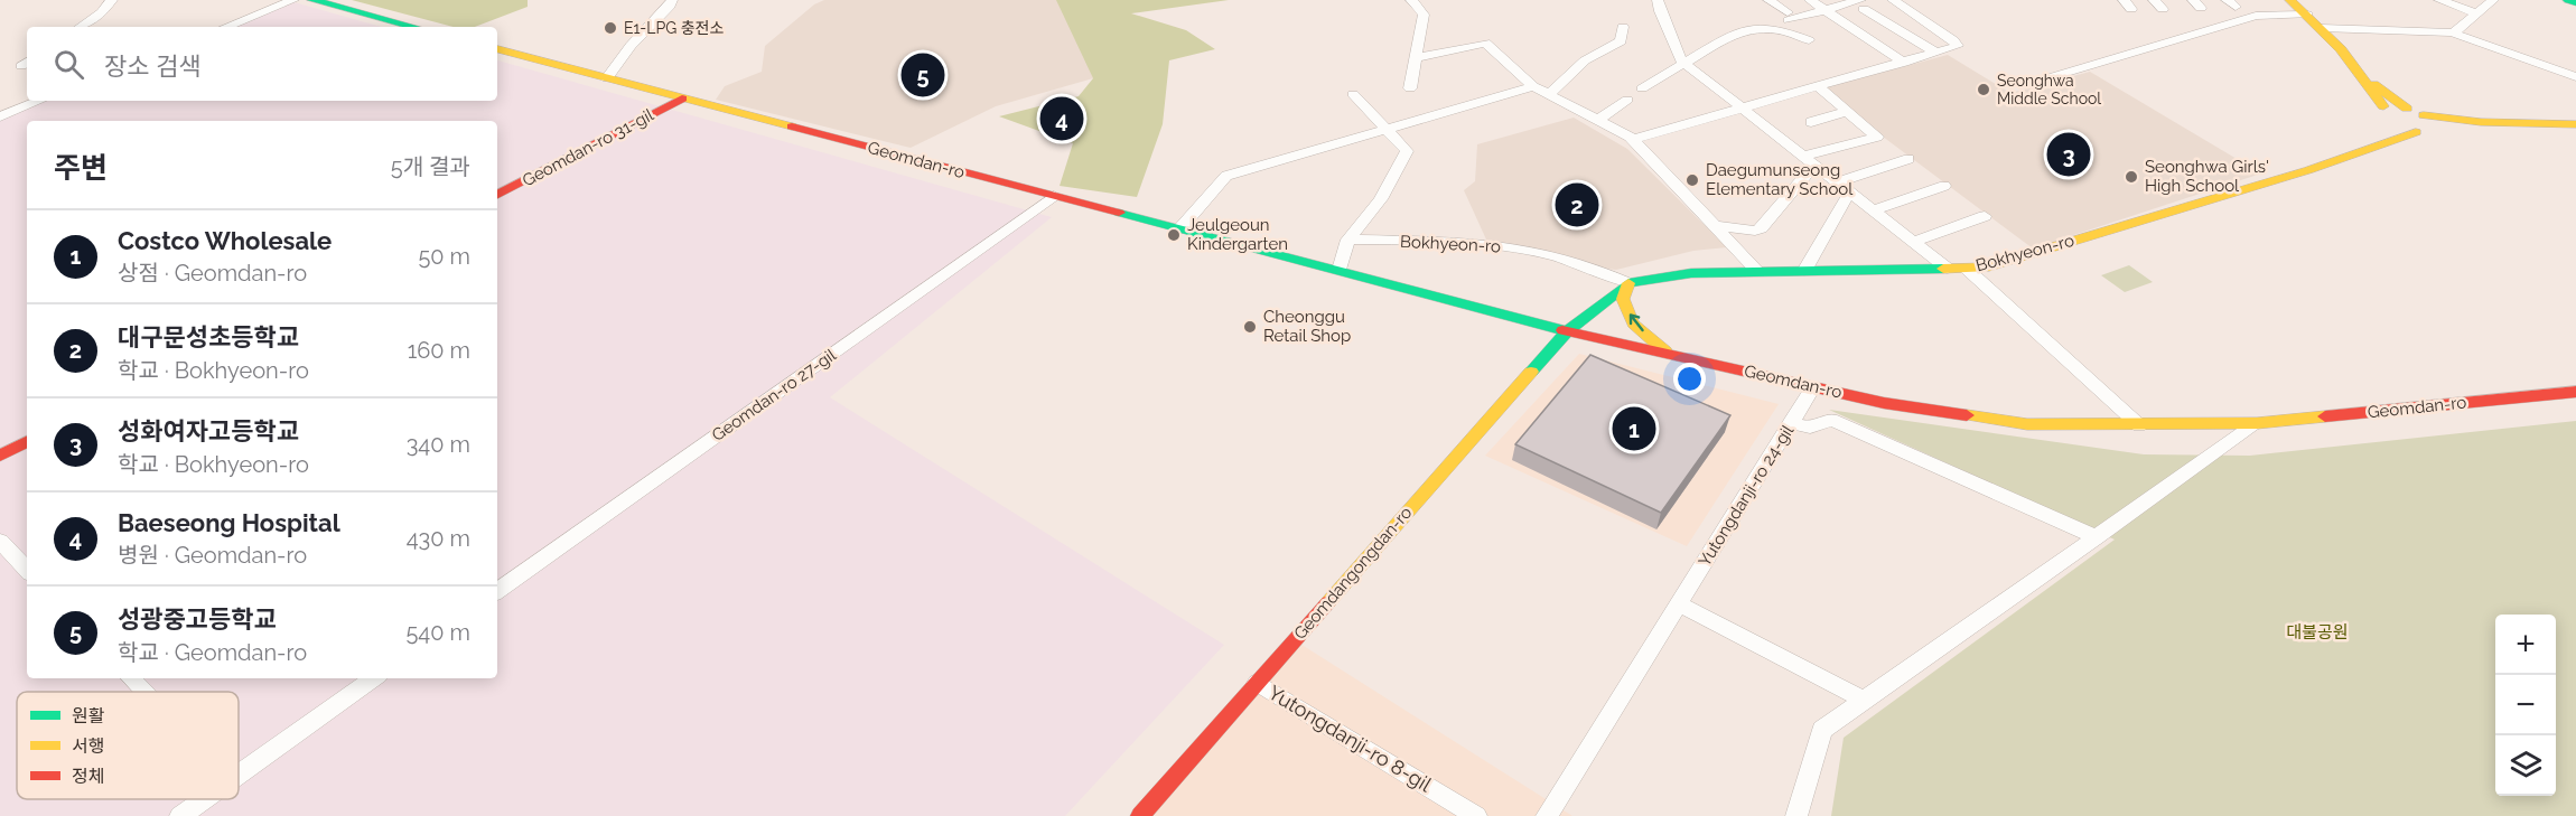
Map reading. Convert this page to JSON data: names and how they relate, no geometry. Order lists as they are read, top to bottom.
{
  "streets": {
    "main road": [
      "Geomdan-ro 31-gil",
      "Geomdan-ro",
      "Bokhyeon-ro",
      "Geomdangongdan-ro"
    ],
    "street": ["Geomdan-ro 27-gil", "Yutongdanji-ro 24-gil", "Yutongdanji-ro 8-gil"]
  },
  "crossings": [
    ["Geomdan-ro 31-gil", "Geomdan-ro"],
    ["Geomdan-ro", "Bokhyeon-ro"],
    ["Geomdan-ro", "Geomdan-ro 27-gil"],
    ["Geomdan-ro", "Yutongdanji-ro 24-gil"],
    ["Geomdan-ro", "Geomdangongdan-ro"],
    ["Bokhyeon-ro", "Geomdangongdan-ro"],
    ["Geomdangongdan-ro", "Yutongdanji-ro 8-gil"]
  ],
  "parks": ["대불공원"],
  "places": [
    "E1-LPG 충전소",
    "Seonghwa Middle School",
    "Seonghwa Girls' High School",
    "Daegumunseong Elementary School",
    "Jeulgeoun Kindergarten",
    "Cheonggu Retail Shop"
  ],
  "legend": ["원활", "서행", "정체"],
  "page": {
    "search": "장소 검색",
    "pins": [
      "5",
      "4",
      "3",
      "2",
      "1"
    ],
    "heading": ["주변", "5개 결과"],
    "list": [
      {
        "mark": "1",
        "name": "Costco Wholesale",
        "note": "상점 · Geomdan-ro",
        "value": "50 m"
      },
      {
        "mark": "2",
        "name": "대구문성초등학교",
        "note": "학교 · Bokhyeon-ro",
        "value": "160 m"
      },
      {
        "mark": "3",
        "name": "성화여자고등학교",
        "note": "학교 · Bokhyeon-ro",
        "value": "340 m"
      },
      {
        "mark": "4",
        "name": "Baeseong Hospital",
        "note": "병원 · Geomdan-ro",
        "value": "430 m"
      },
      {
        "mark": "5",
        "name": "성광중고등학교",
        "note": "학교 · Geomdan-ro",
        "value": "540 m"
      }
    ],
    "map_buttons": ["+", "−"]
  }
}
